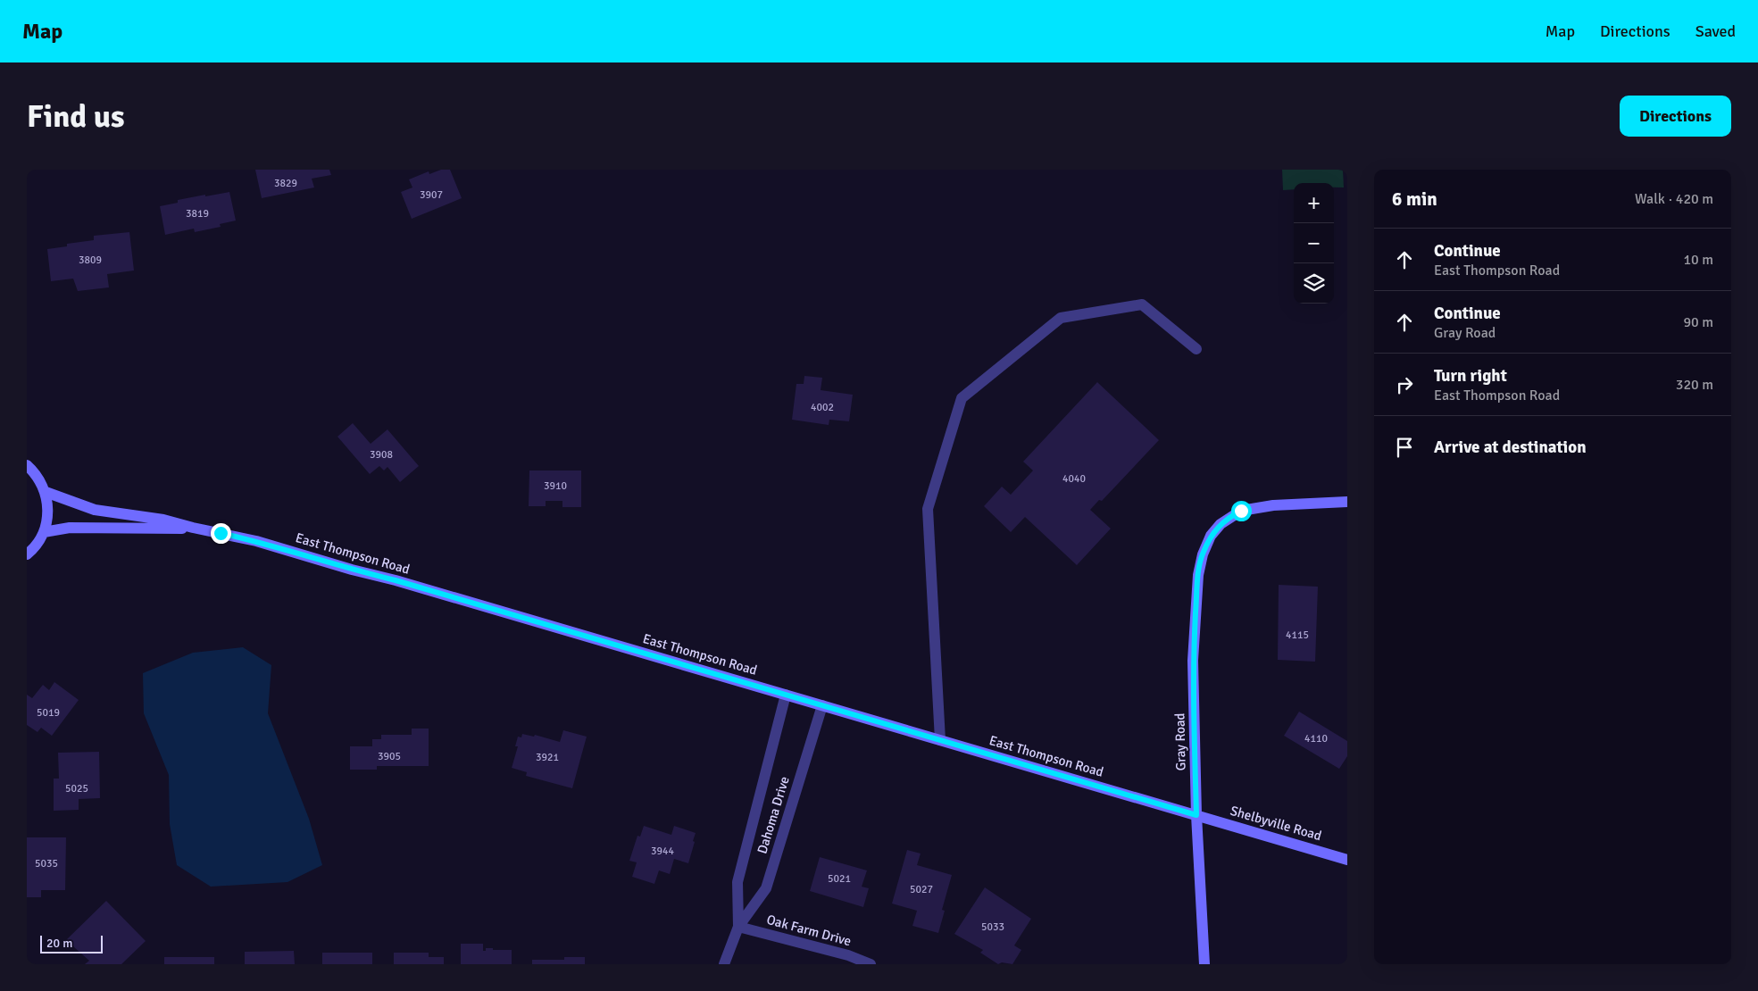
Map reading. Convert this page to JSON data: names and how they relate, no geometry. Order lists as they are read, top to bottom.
{
  "streets": {
    "main road": ["East Thompson Road", "Gray Road", "Shelbyville Road"],
    "street": ["Dahoma Drive", "Oak Farm Drive"]
  },
  "crossings": [
    ["East Thompson Road", "Gray Road"],
    ["East Thompson Road", "Dahoma Drive"],
    ["East Thompson Road", "Shelbyville Road"],
    ["Gray Road", "Shelbyville Road"],
    ["Dahoma Drive", "Oak Farm Drive"]
  ],
  "house_numbers": [
    "3829",
    "3907",
    "3819",
    "3809",
    "4002",
    "3908",
    "4040",
    "3910",
    "4115",
    "5019",
    "4110",
    "3905",
    "3921",
    "5025",
    "3944",
    "5035",
    "5021",
    "5027",
    "5033"
  ],
  "scale_bar": "20 m",
  "page": {
    "header": "Map",
    "nav": ["Map", "Directions", "Saved"],
    "buttons": "Directions",
    "title": "Find us",
    "heading": ["6 min", "Walk · 420 m"],
    "map_buttons": ["+", "−"],
    "list": [
      ["Continue", "East Thompson Road", "10 m"],
      ["Continue", "Gray Road", "90 m"],
      ["Turn right", "East Thompson Road", "320 m"],
      "Arrive at destination"
    ],
    "scale": "20 m"
  }
}
